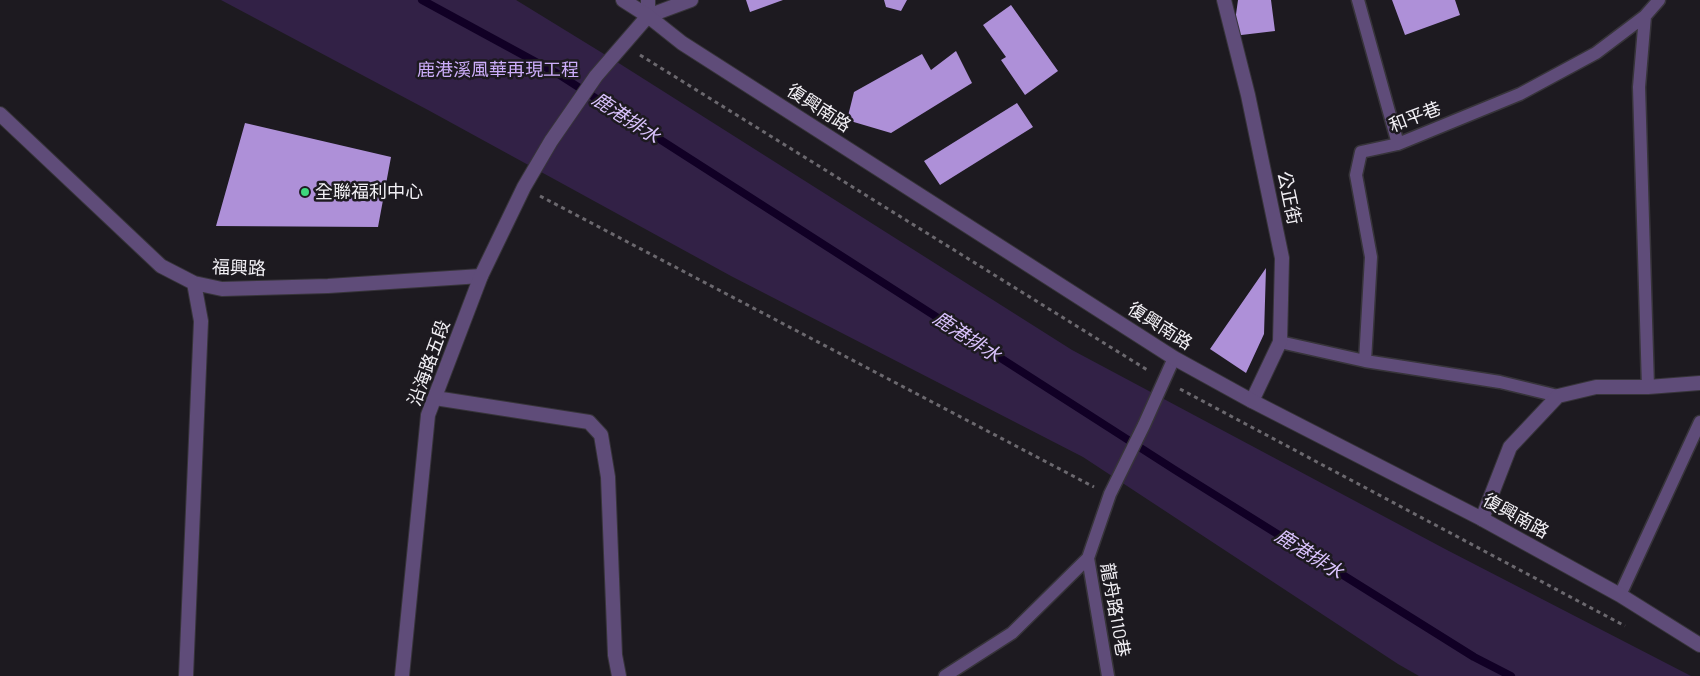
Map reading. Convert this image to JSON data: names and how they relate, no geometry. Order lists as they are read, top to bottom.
{
  "streets": {
    "street": [
      "復興南路",
      "公正街",
      "福興路",
      "沿海路五段"
    ],
    "lane": ["和平巷", "龍舟路110巷"]
  },
  "crossings": [
    ["復興南路", "公正街"],
    ["復興南路", "沿海路五段"],
    ["福興路", "沿海路五段"]
  ],
  "water": ["鹿港排水"],
  "parks": ["鹿港溪風華再現工程"],
  "places": ["全聯福利中心"]
}
